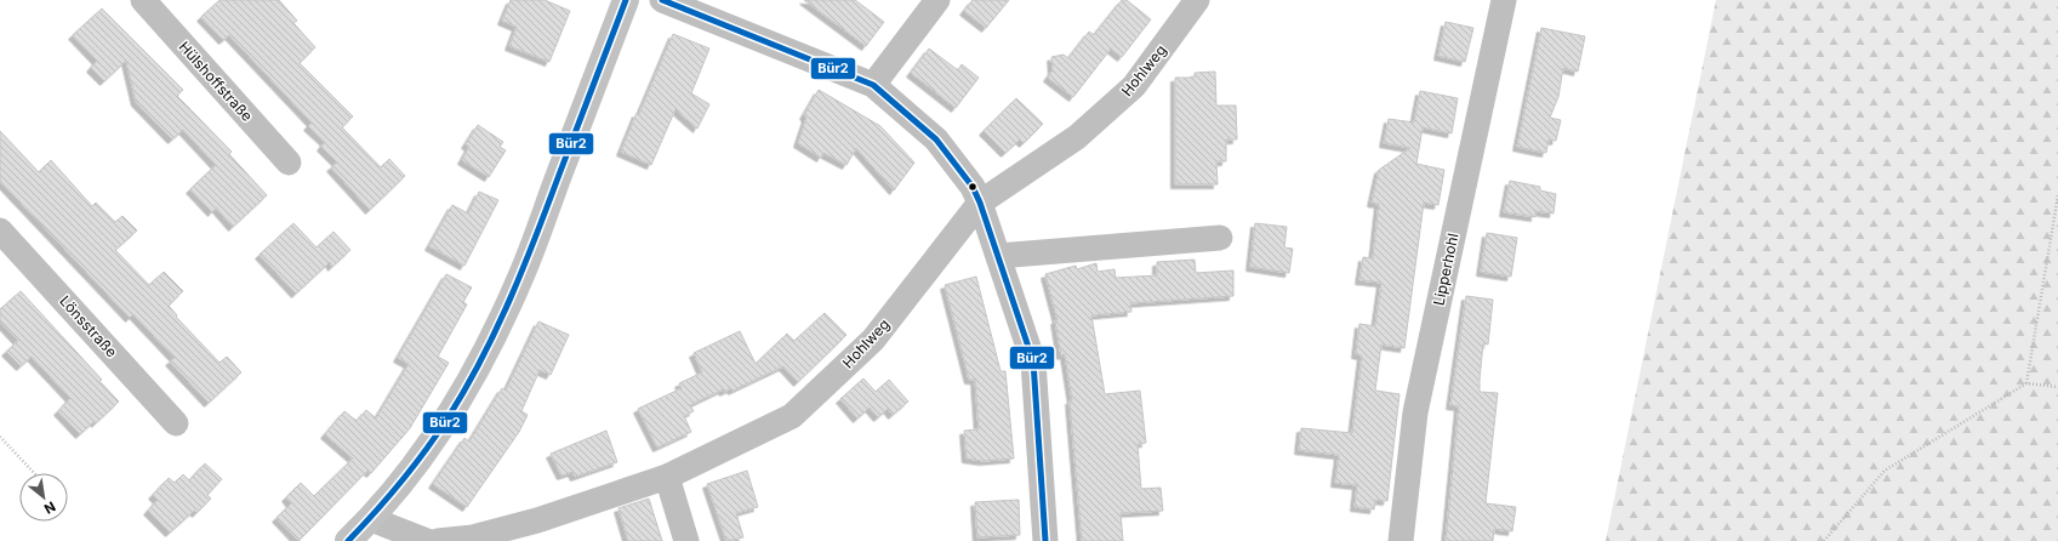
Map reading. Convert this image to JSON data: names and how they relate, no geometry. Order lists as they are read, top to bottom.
{
  "streets": {
    "street": [
      "Hohlweg",
      "Hülshoffstraße",
      "Lipperhohl",
      "Lönsstraße"
    ]
  },
  "lines": ["transit line Bür2"],
  "north": "bottom right"
}
